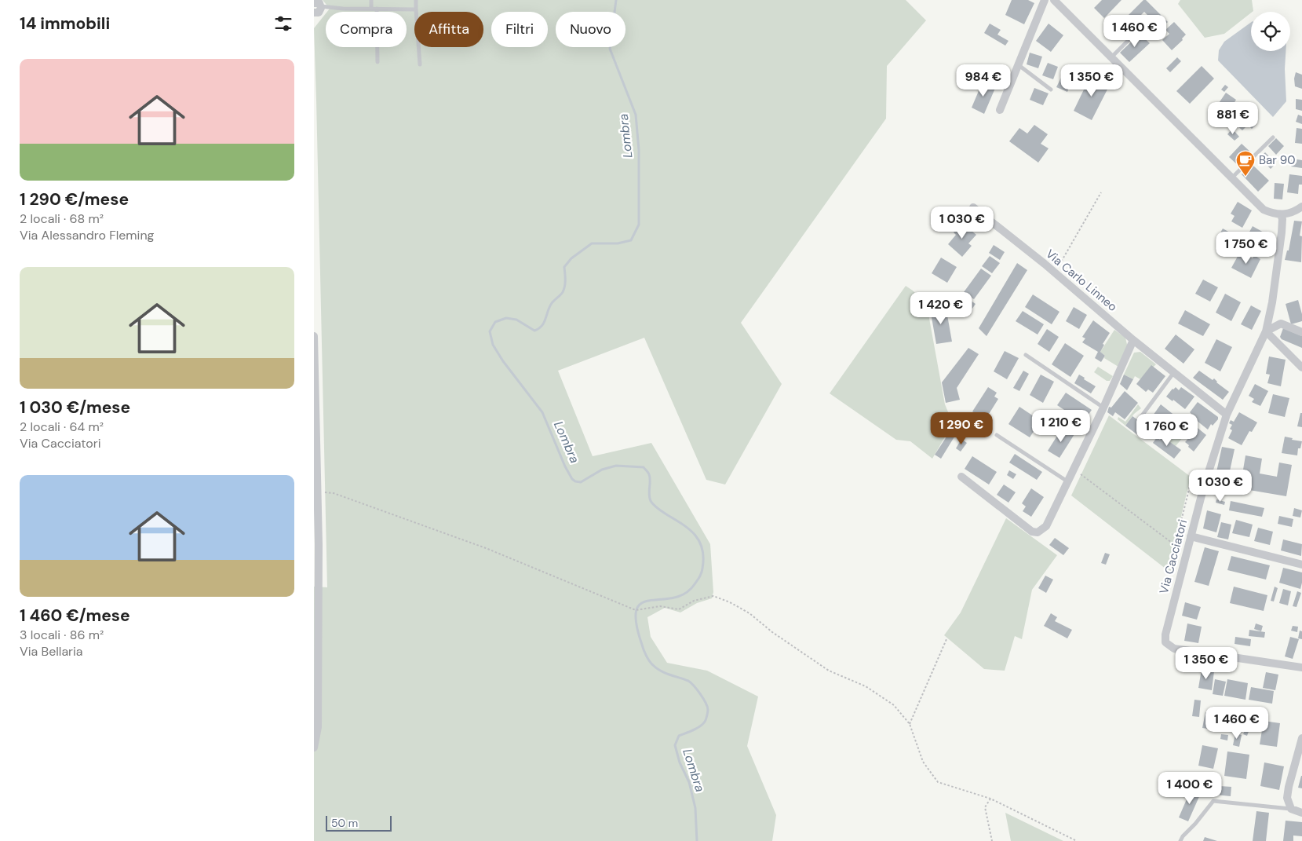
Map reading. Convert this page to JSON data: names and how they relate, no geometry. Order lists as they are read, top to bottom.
{
  "streets": {
    "street": ["Via Carlo Linneo", "Via Cacciatori"]
  },
  "crossings": [
    ["Via Carlo Linneo", "Via Cacciatori"]
  ],
  "water": ["Lombra"],
  "places": {
    "cafe": ["Bar 90"]
  },
  "scale_bar": "50 m",
  "page": {
    "heading": "14 immobili",
    "chip": [
      "Compra",
      "Affitta",
      "Filtri",
      "Nuovo"
    ],
    "price": [
      "1 460 €",
      "984 €",
      "1 350 €",
      "881 €",
      "1 030 €",
      "1 750 €",
      "1 420 €",
      "1 210 €",
      "1 290 €",
      "1 760 €",
      "1 030 €",
      "1 350 €",
      "1 460 €",
      "1 400 €"
    ],
    "list": [
      {
        "name": "1 290 €/mese",
        "note": "2 locali · 68 m² · Via Alessandro Fleming"
      },
      {
        "name": "1 030 €/mese",
        "note": "2 locali · 64 m² · Via Cacciatori"
      },
      {
        "name": "1 460 €/mese",
        "note": "3 locali · 86 m² · Via Bellaria"
      }
    ],
    "scale": "50 m"
  }
}
